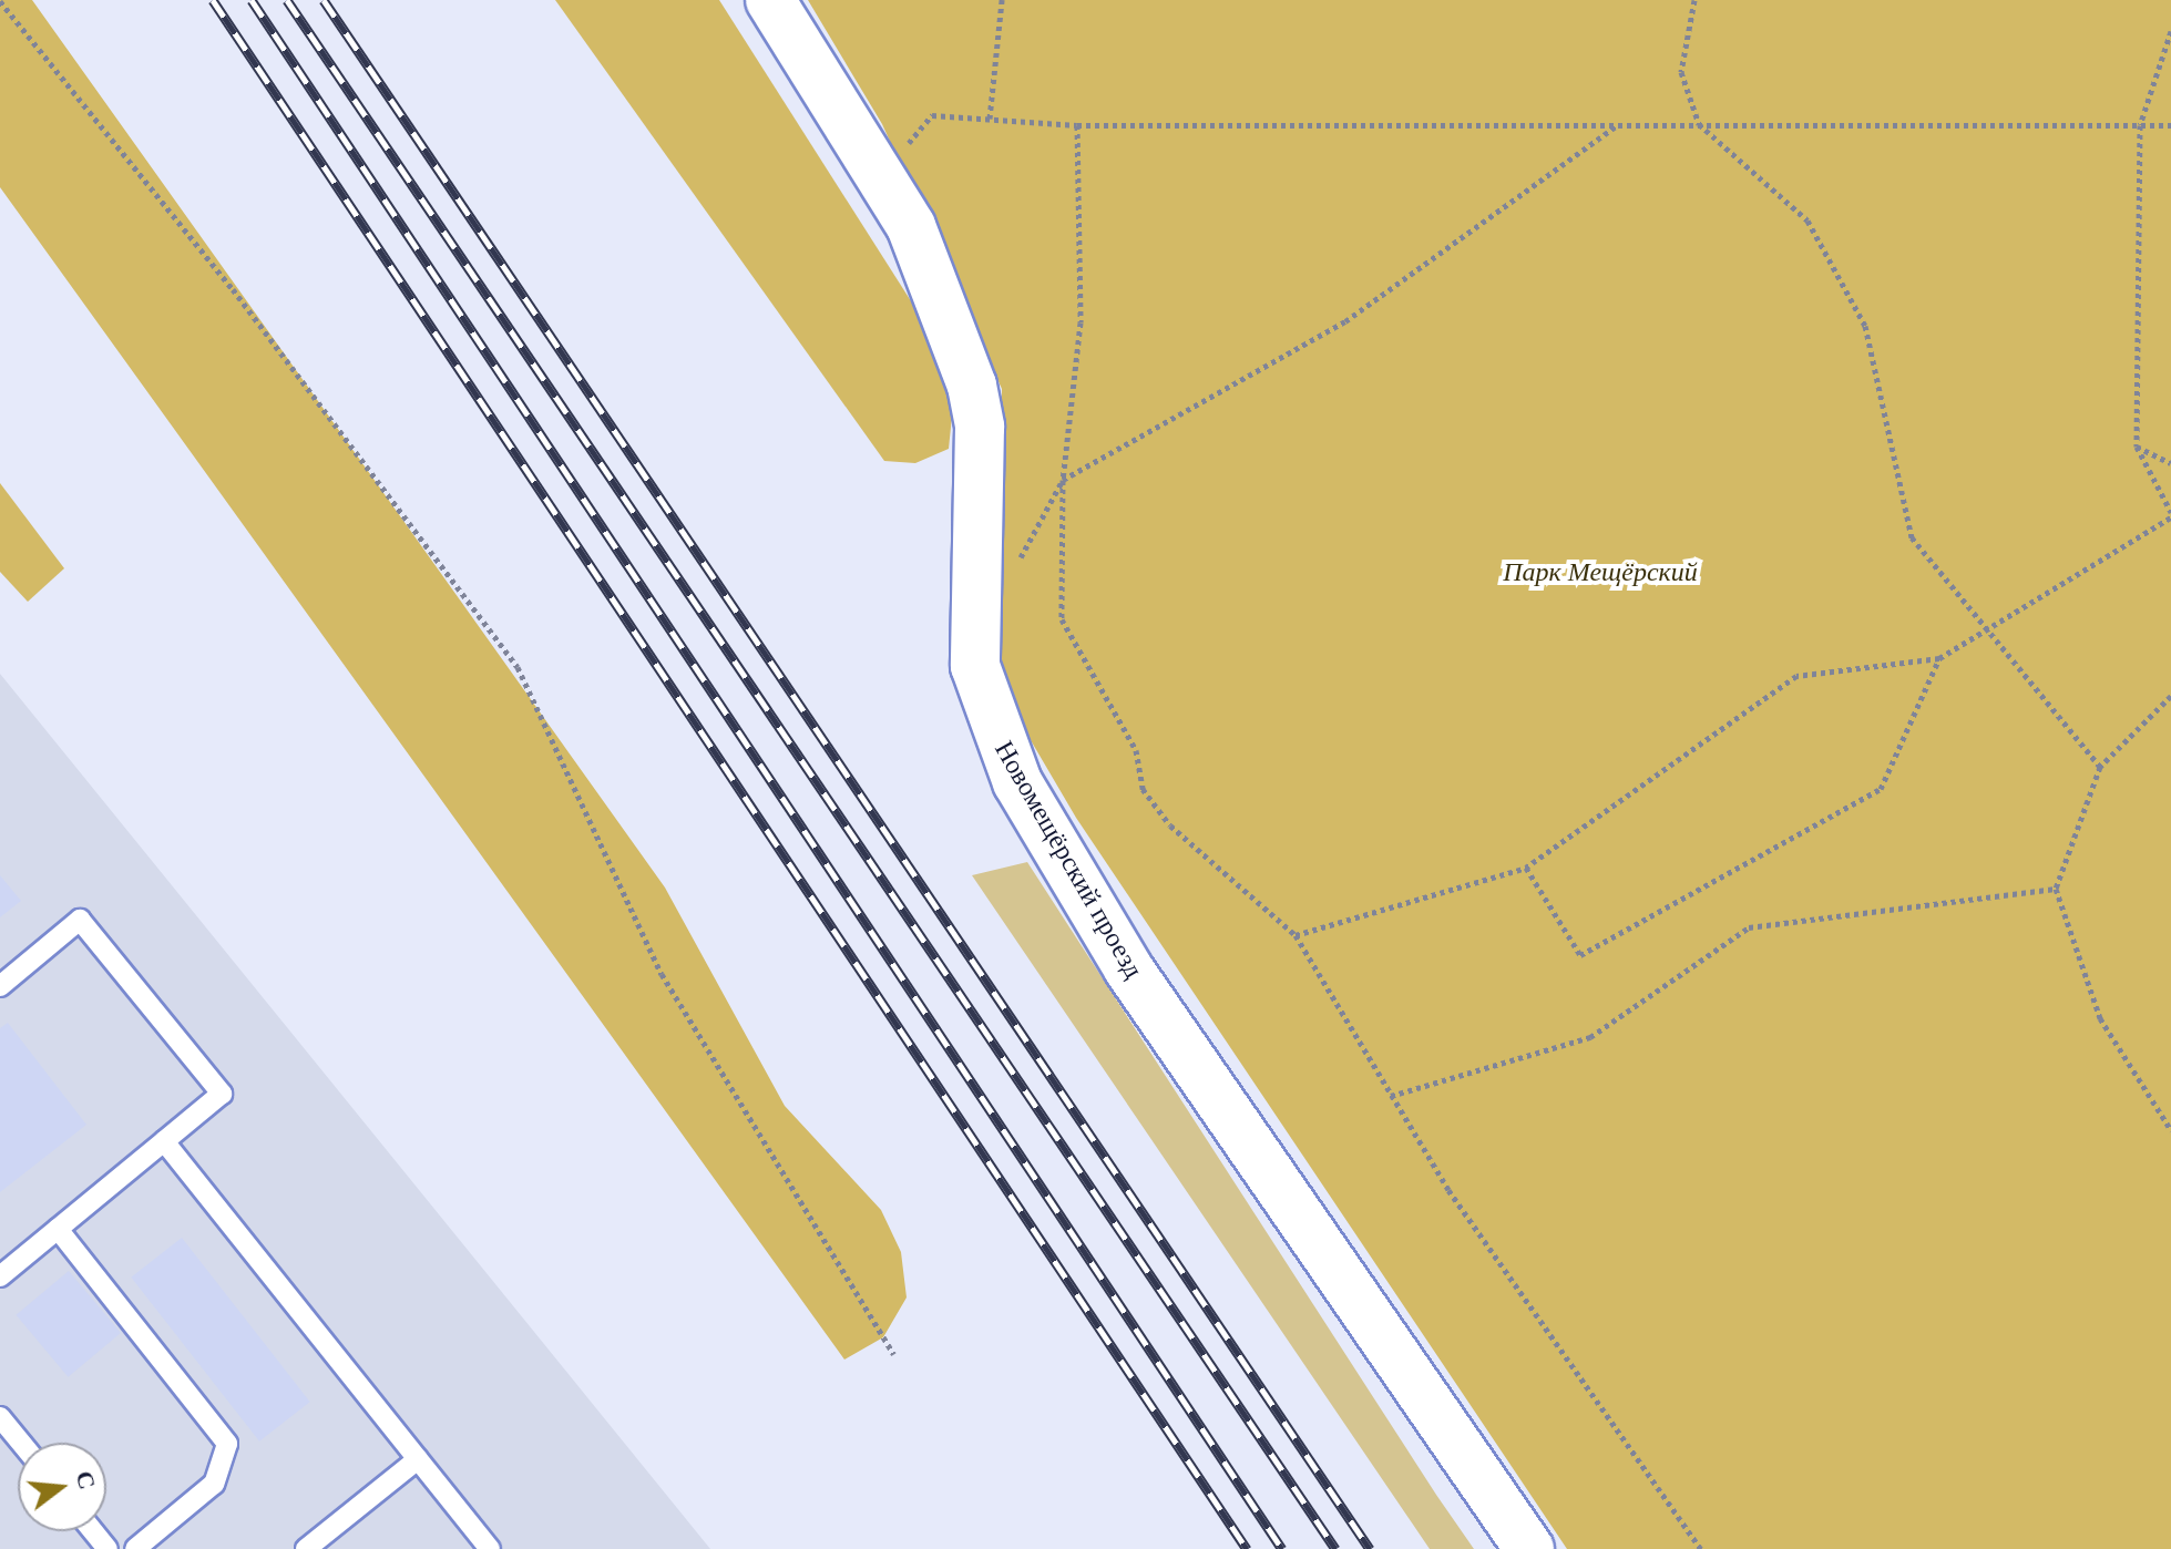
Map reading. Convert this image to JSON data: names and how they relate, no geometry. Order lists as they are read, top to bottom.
{
  "streets": {
    "street": ["Новомещёрский проезд"]
  },
  "parks": ["Парк Мещёрский"],
  "north": "right"
}
